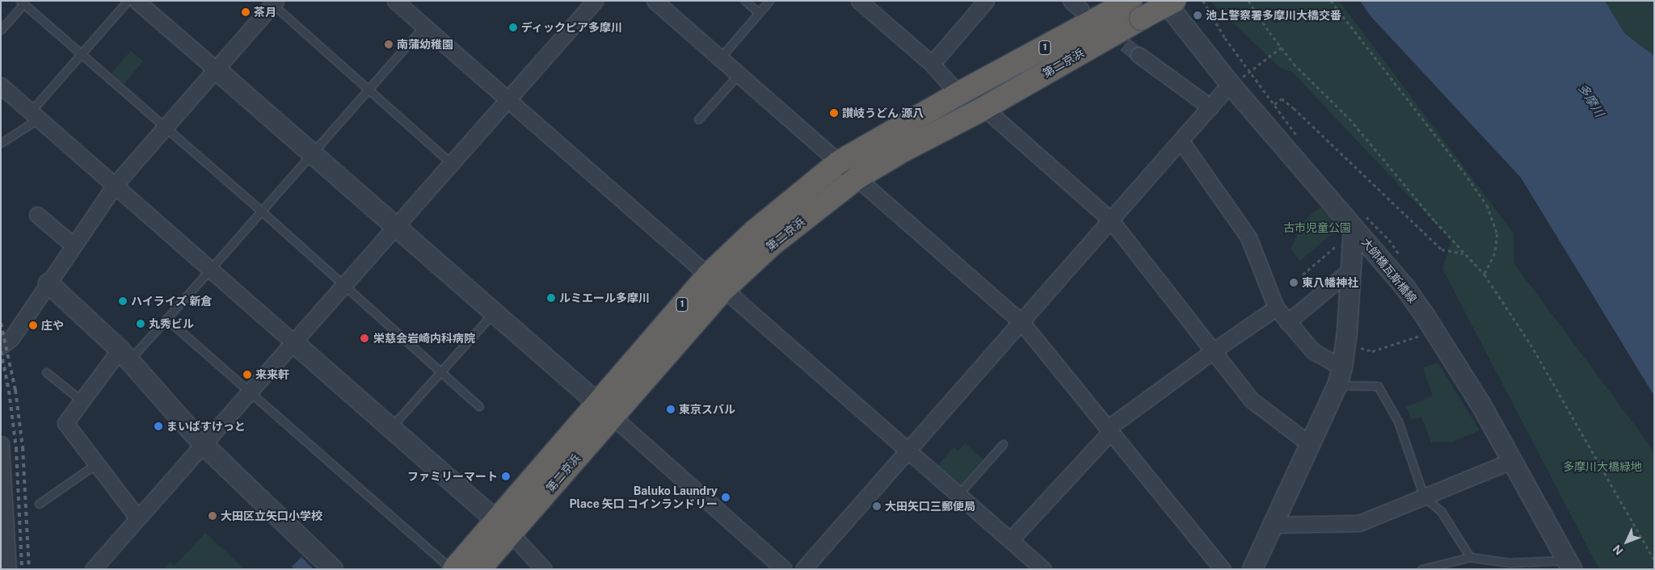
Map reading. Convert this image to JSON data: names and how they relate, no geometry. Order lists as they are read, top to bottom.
{
  "streets": {
    "highway": ["1", "第二京浜"],
    "street": ["大師橋瓦斯橋線"]
  },
  "water": ["多摩川"],
  "parks": ["古市児童公園", "多摩川大橋緑地"],
  "places": [
    "茶月",
    "池上警察署多摩川大橋交番",
    "ディックピア多摩川",
    "南蒲幼稚園",
    "讃岐うどん 源八",
    "東八幡神社",
    "ルミエール多摩川",
    "ハイライズ 新倉",
    "丸秀ビル",
    "庄や",
    "栄慈会岩崎内科病院",
    "来来軒",
    "東京スバル",
    "まいばすけっと",
    "ファミリーマート",
    "Baluko Laundry Place 矢口 コインランドリー",
    "大田矢口三郵便局",
    "大田区立矢口小学校"
  ],
  "north": "bottom left"
}
